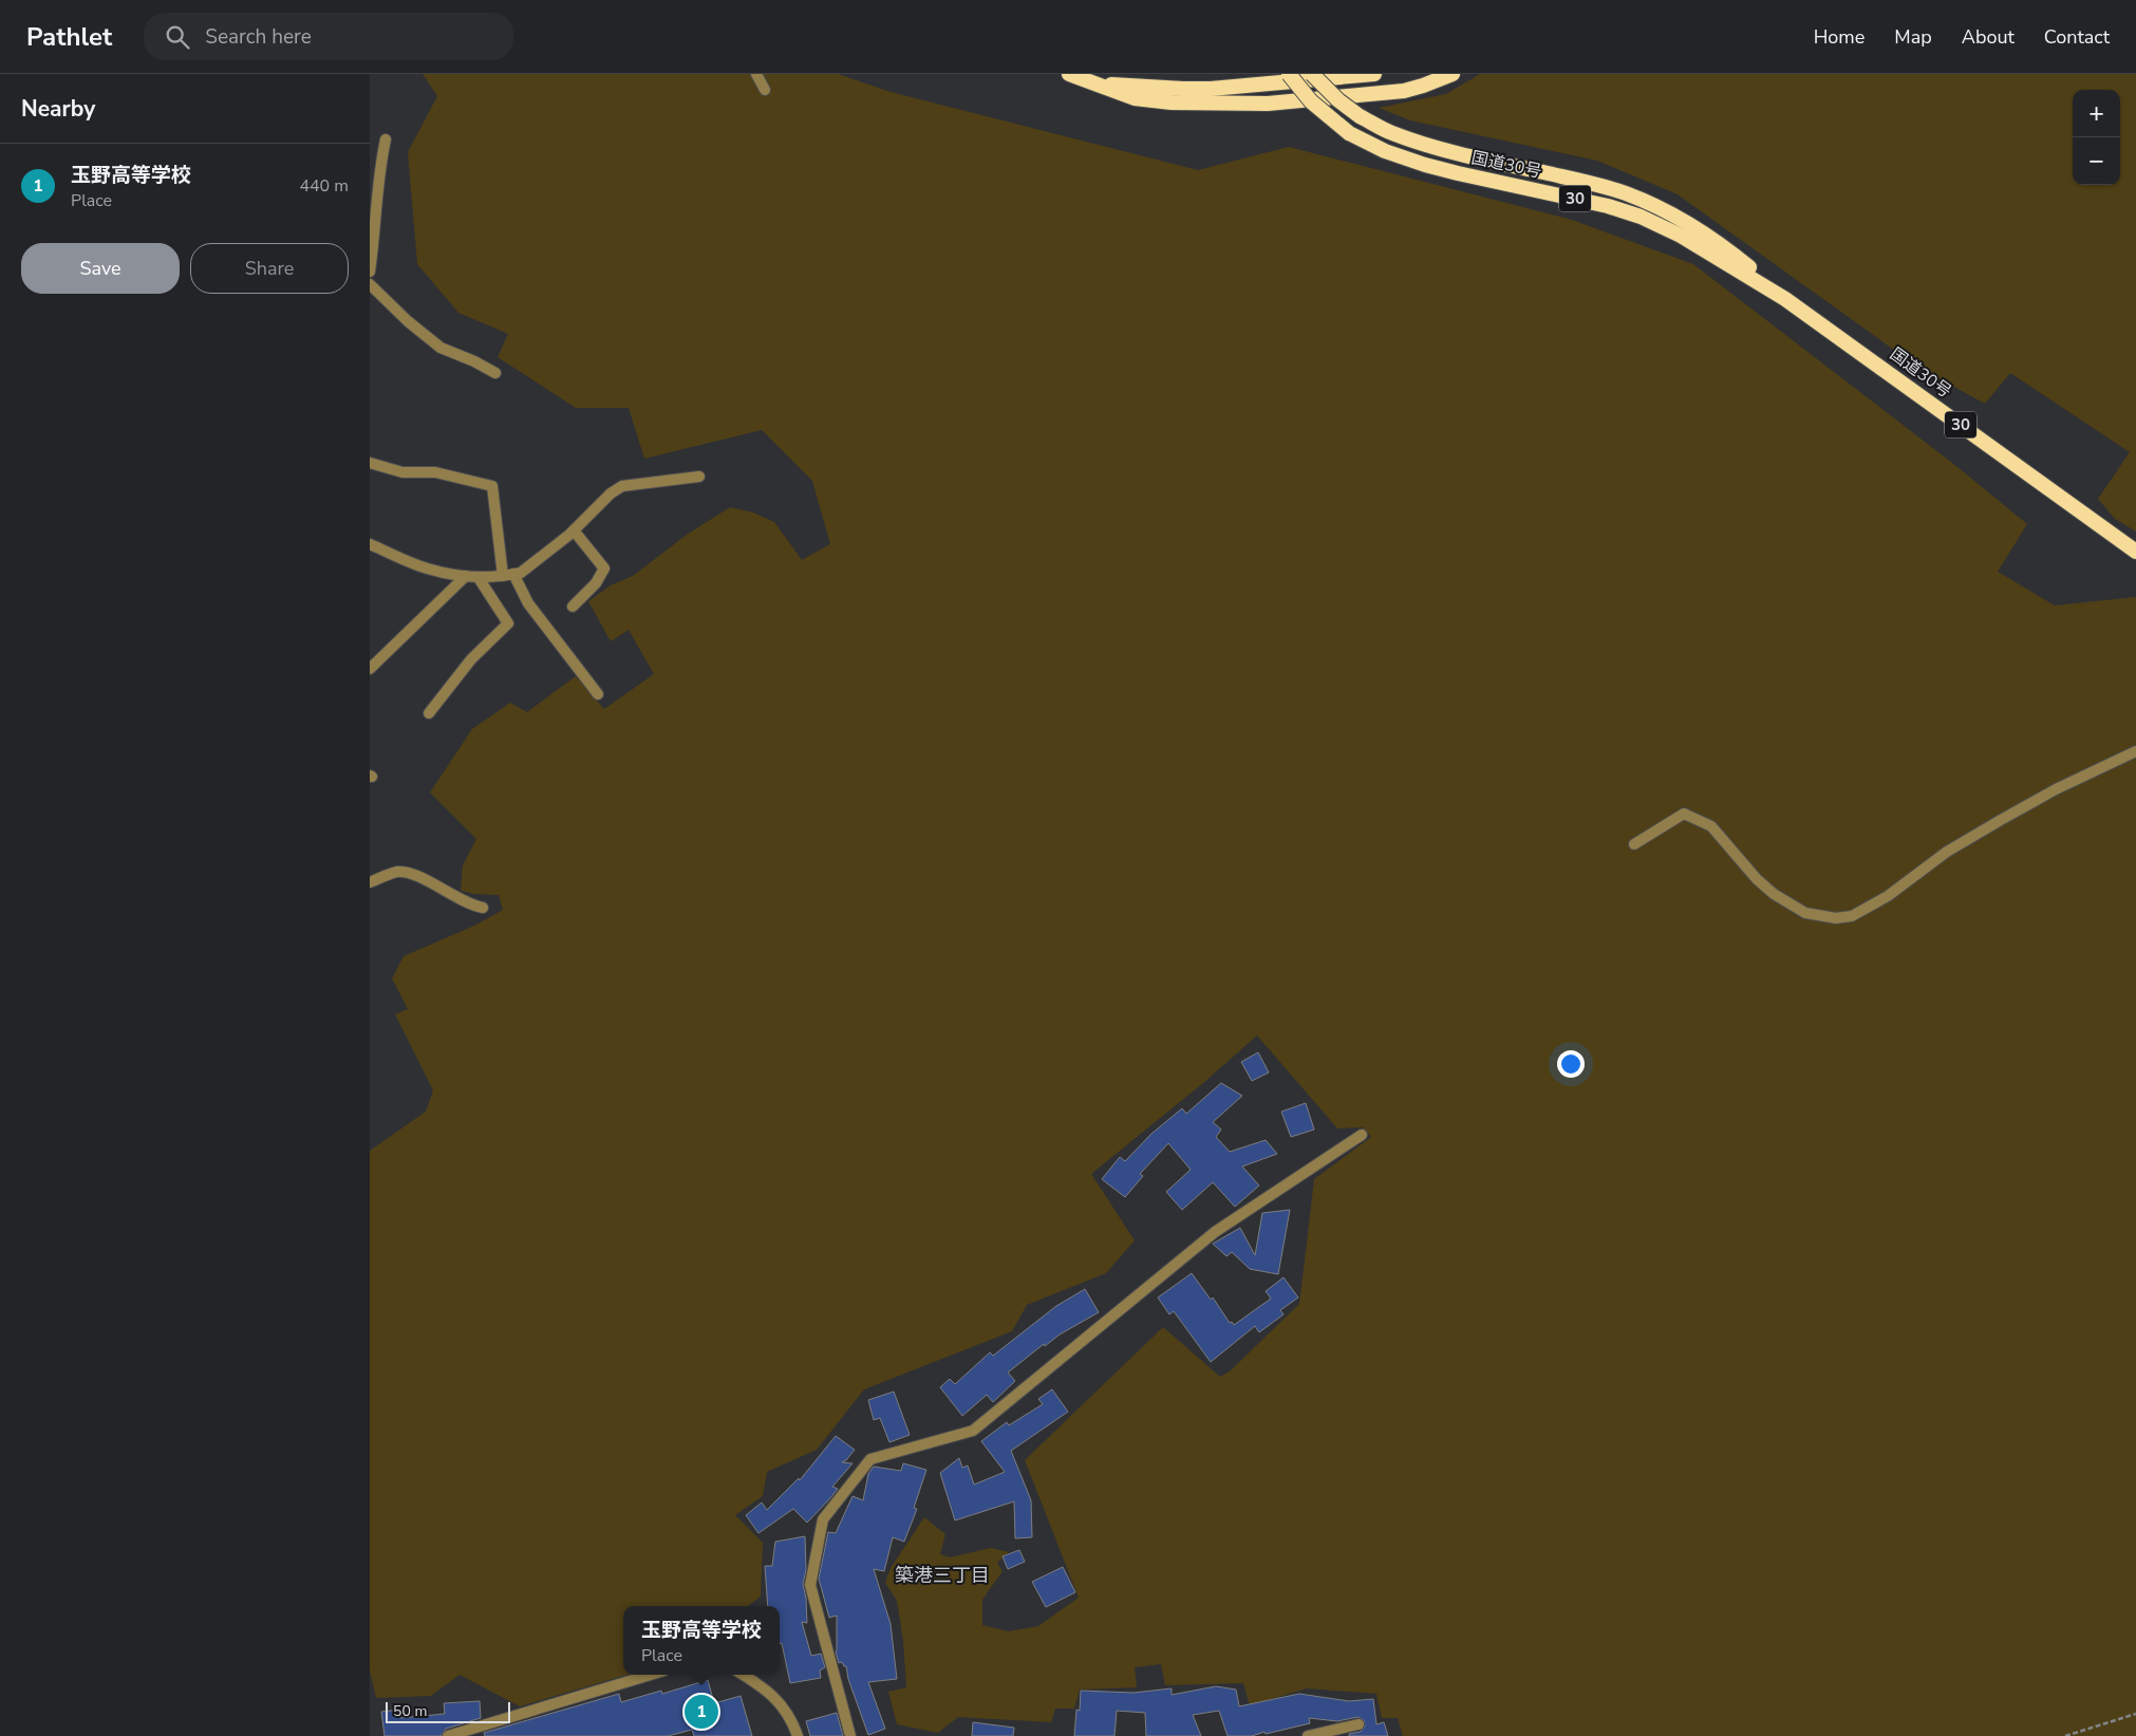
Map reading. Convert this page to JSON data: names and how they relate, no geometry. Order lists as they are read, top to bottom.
{
  "streets": {
    "highway": ["国道30号", "30"]
  },
  "districts": ["築港三丁目"],
  "scale_bar": "50 m",
  "page": {
    "header": "Pathlet",
    "search": "Search here",
    "nav": [
      "Home",
      "Map",
      "About",
      "Contact"
    ],
    "heading": "Nearby",
    "map_buttons": ["+", "−"],
    "list": [
      {
        "mark": "1",
        "name": "玉野高等学校",
        "note": "Place",
        "value": "440 m"
      }
    ],
    "buttons": ["Save", "Share"],
    "popup": ["玉野高等学校", "Place"],
    "pins": "1",
    "scale": "50 m"
  }
}
